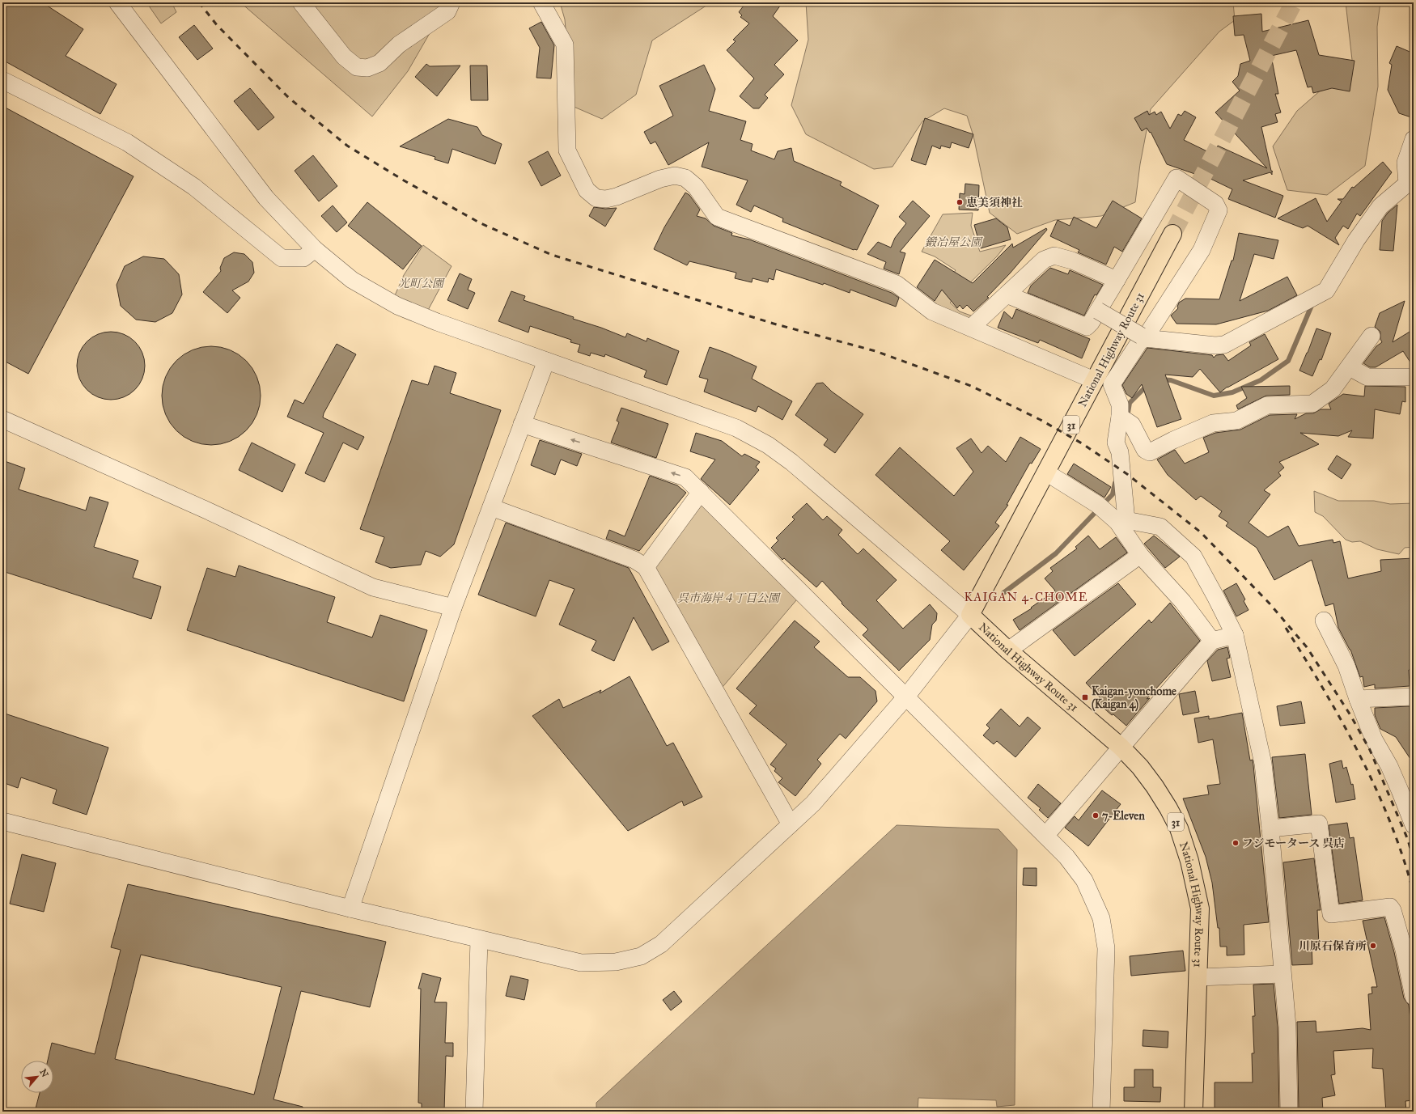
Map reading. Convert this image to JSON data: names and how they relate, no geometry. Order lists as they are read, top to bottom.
{
  "streets": {
    "highway": ["National Highway Route 31", "31"]
  },
  "districts": ["KAIGAN 4-CHOME"],
  "parks": ["鍛冶屋公園", "光町公園", "呉市海岸４丁目公園"],
  "places": {
    "other": [
      "恵美須神社",
      "7-Eleven",
      "フジモータース 呉店",
      "川原石保育所"
    ],
    "transit": ["Kaigan-yonchome (Kaigan 4)"]
  },
  "north": "top right"
}
